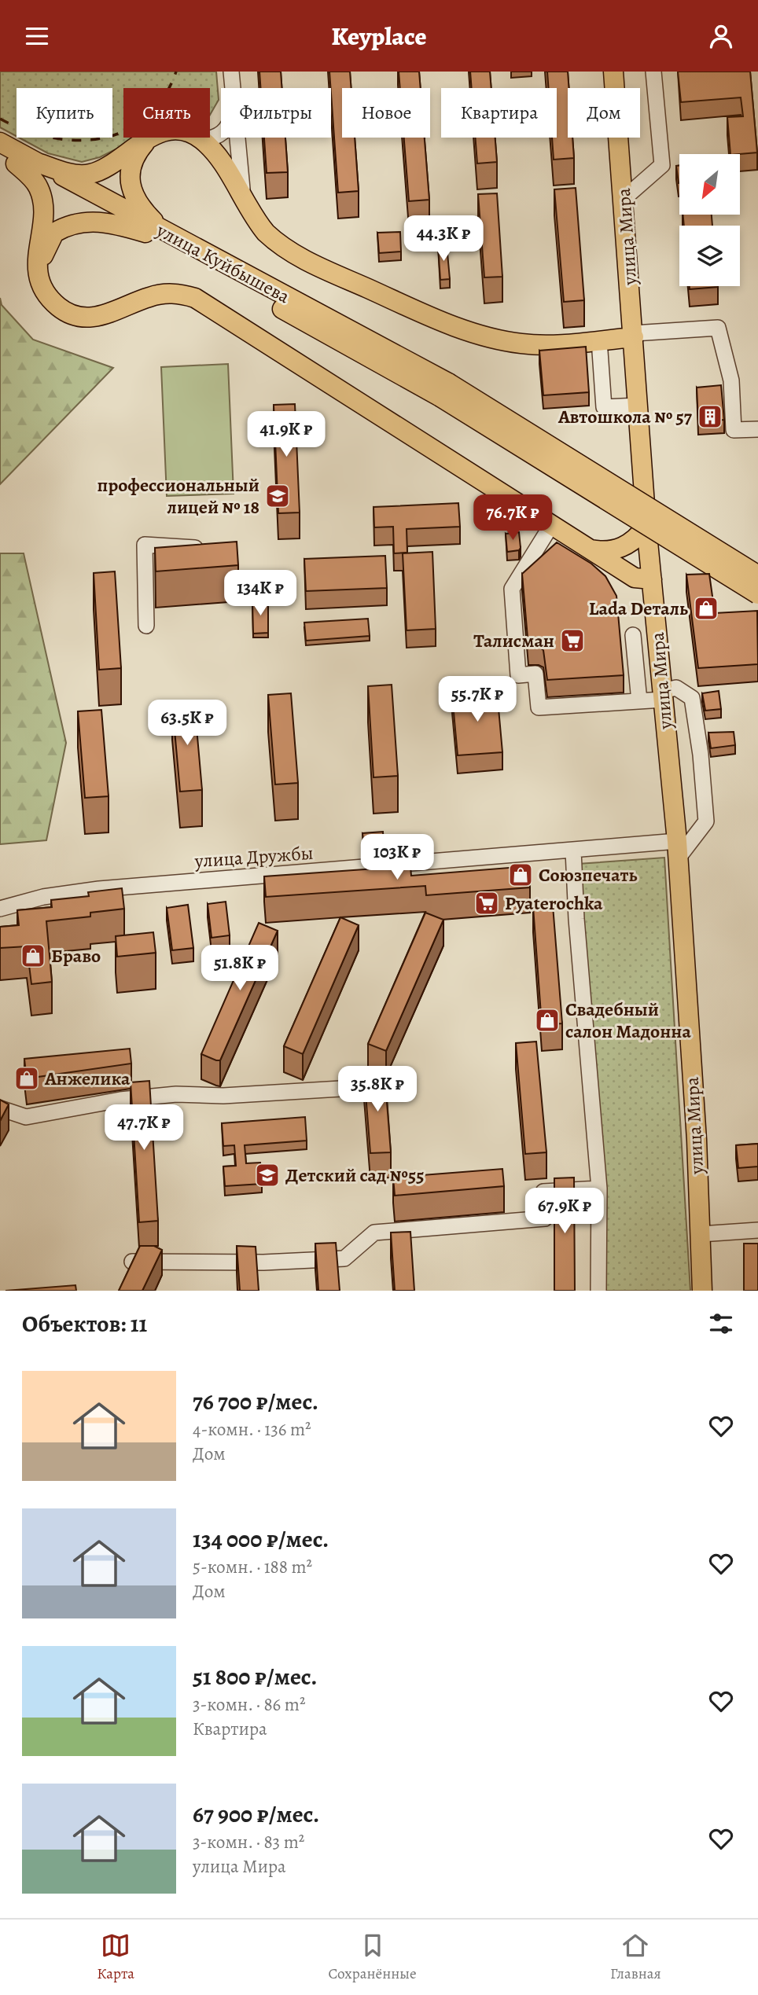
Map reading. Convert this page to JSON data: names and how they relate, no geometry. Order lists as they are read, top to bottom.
{
  "streets": {
    "main road": ["улица Мира", "улица Куйбышева"],
    "street": ["улица Дружбы"]
  },
  "crossings": [
    ["улица Мира", "улица Дружбы"]
  ],
  "places": {
    "building": ["Автошкола № 57"],
    "school or university": ["профессиональный лицей № 18", "Детский сад №55"],
    "shop": [
      "Lada Dеталь",
      "Союзпечать",
      "Браво",
      "Свадебный салон Мадонна",
      "Анжелика"
    ],
    "supermarket": ["Талисман", "Pyaterochka"]
  },
  "north": "bottom left",
  "page": {
    "header": "Keyplace",
    "chip": [
      "Купить",
      "Снять",
      "Фильтры",
      "Новое",
      "Квартира",
      "Дом"
    ],
    "price": [
      "44.3K ₽",
      "41.9K ₽",
      "76.7K ₽",
      "134K ₽",
      "55.7K ₽",
      "63.5K ₽",
      "103K ₽",
      "51.8K ₽",
      "35.8K ₽",
      "47.7K ₽",
      "67.9K ₽"
    ],
    "heading": "Объектов: 11",
    "list": [
      {
        "name": "76 700 ₽/мес.",
        "note": "4-комн. · 136 m² · Дом"
      },
      {
        "name": "134 000 ₽/мес.",
        "note": "5-комн. · 188 m² · Дом"
      },
      {
        "name": "51 800 ₽/мес.",
        "note": "3-комн. · 86 m² · Квартира"
      },
      {
        "name": "67 900 ₽/мес.",
        "note": "3-комн. · 83 m² · улица Мира"
      }
    ],
    "tabs": ["Карта", "Сохранённые", "Главная"]
  }
}
